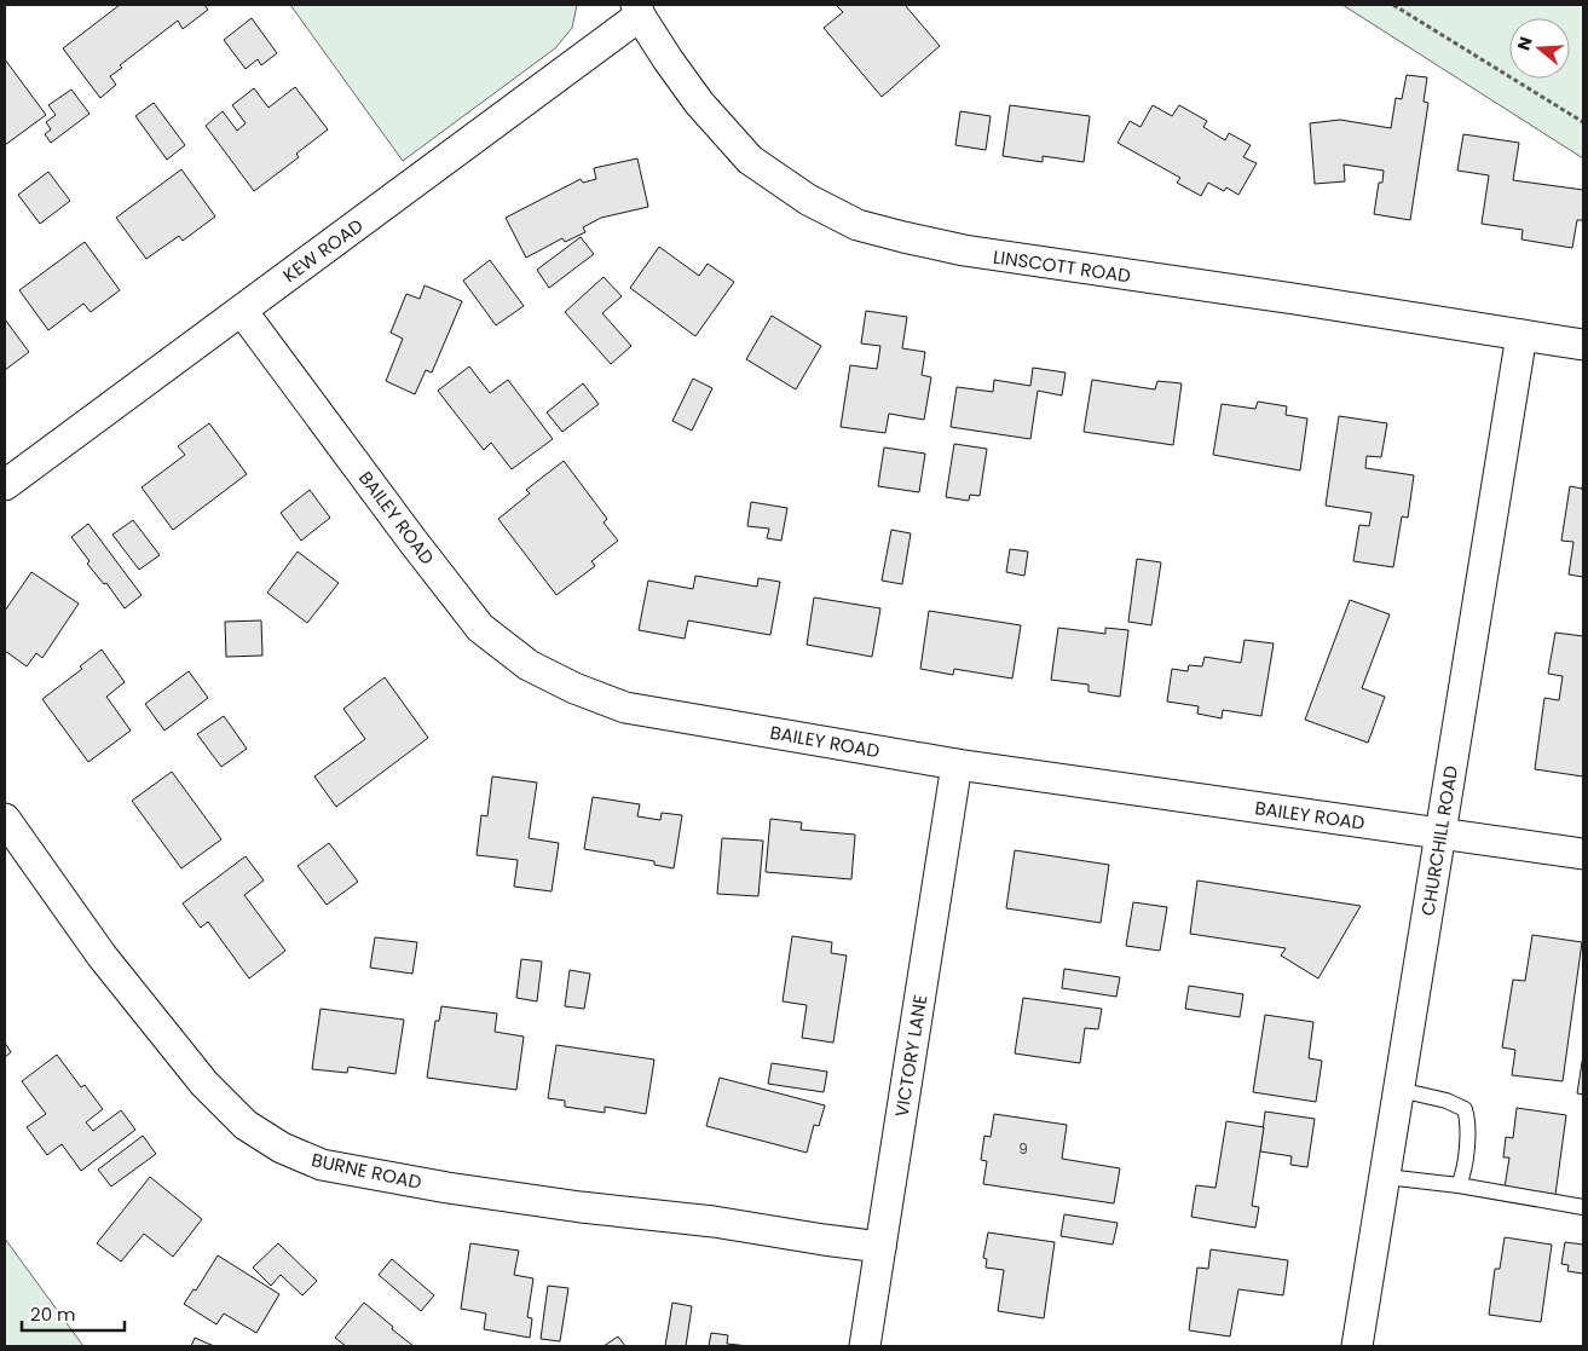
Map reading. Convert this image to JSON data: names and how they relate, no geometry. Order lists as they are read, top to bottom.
{
  "streets": {
    "street": [
      "KEW ROAD",
      "LINSCOTT ROAD",
      "BAILEY ROAD",
      "CHURCHILL ROAD",
      "VICTORY LANE",
      "BURNE ROAD"
    ]
  },
  "crossings": [
    ["KEW ROAD", "LINSCOTT ROAD"],
    ["KEW ROAD", "BAILEY ROAD"],
    ["LINSCOTT ROAD", "CHURCHILL ROAD"],
    ["BAILEY ROAD", "CHURCHILL ROAD"],
    ["BAILEY ROAD", "VICTORY LANE"],
    ["VICTORY LANE", "BURNE ROAD"]
  ],
  "house_numbers": ["9"],
  "scale_bar": "20 m",
  "north": "left"
}
